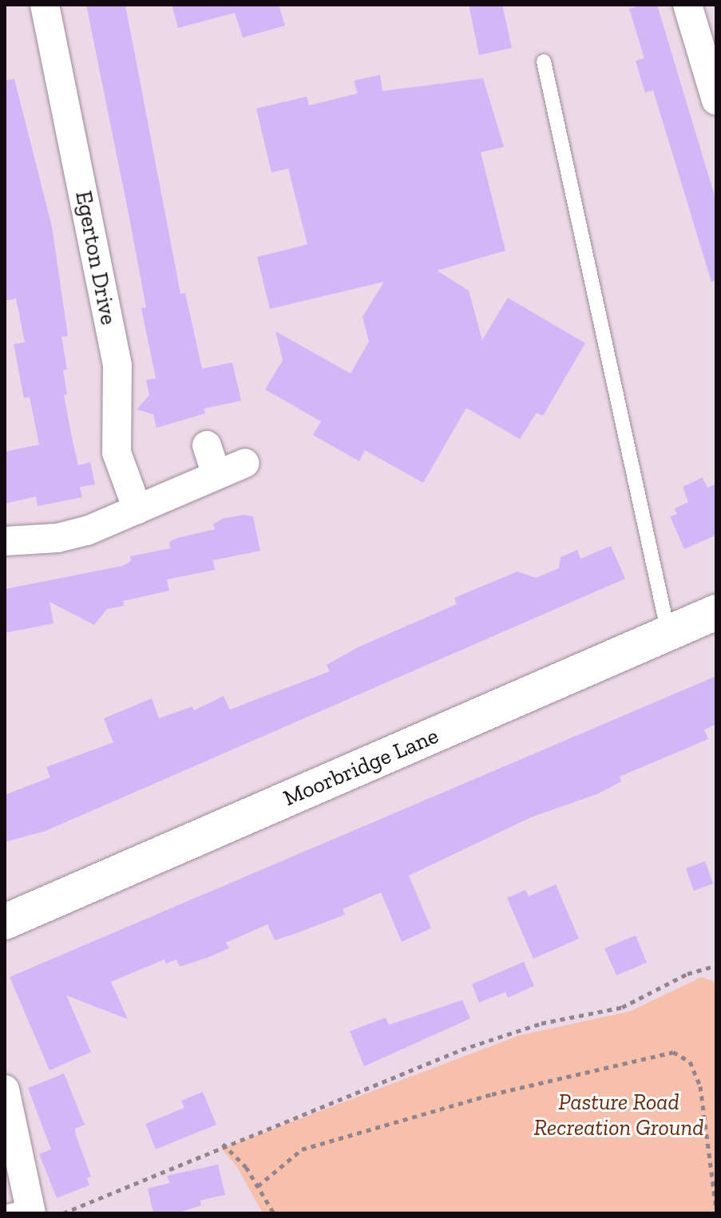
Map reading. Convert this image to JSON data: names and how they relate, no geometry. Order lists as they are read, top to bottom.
{
  "streets": {
    "street": ["Egerton Drive", "Moorbridge Lane"]
  },
  "parks": ["Pasture Road Recreation Ground"]
}
